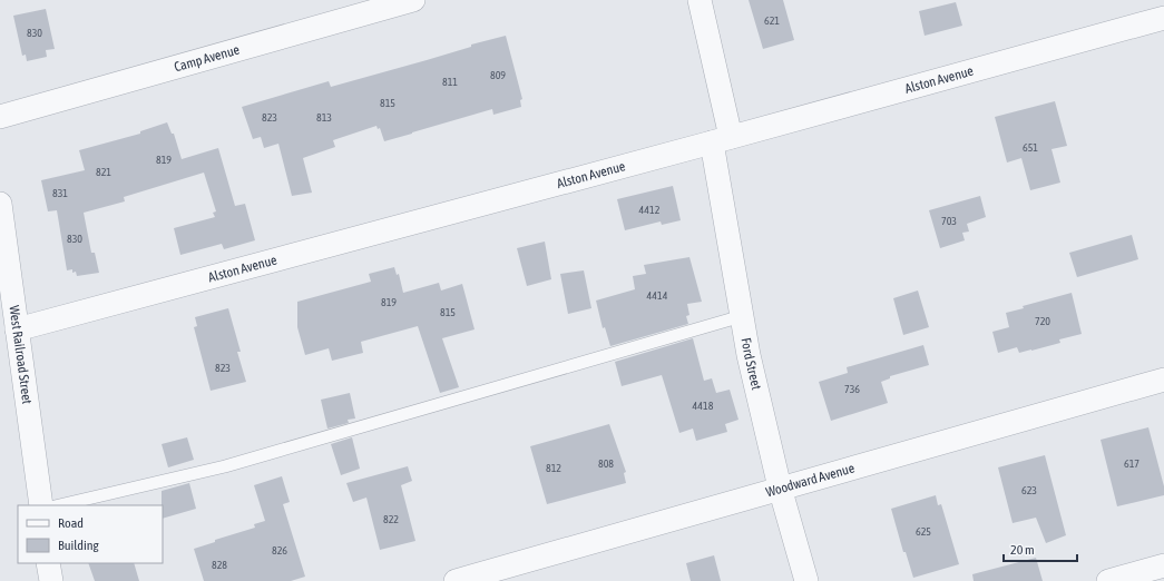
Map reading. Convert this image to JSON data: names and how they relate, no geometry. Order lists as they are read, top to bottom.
{
  "streets": {
    "street": [
      "Camp Avenue",
      "Alston Avenue",
      "West Railroad Street",
      "Ford Street",
      "Woodward Avenue"
    ]
  },
  "crossings": [
    ["Alston Avenue", "West Railroad Street"],
    ["Alston Avenue", "Ford Street"],
    ["Ford Street", "Woodward Avenue"]
  ],
  "house_numbers": [
    "621",
    "830",
    "809",
    "811",
    "815",
    "823",
    "813",
    "651",
    "819",
    "821",
    "831",
    "4412",
    "703",
    "830",
    "4414",
    "819",
    "815",
    "720",
    "823",
    "736",
    "4418",
    "808",
    "617",
    "812",
    "623",
    "822",
    "625",
    "826",
    "828"
  ],
  "legend": ["Road", "Building"],
  "scale_bar": "20 m"
}
